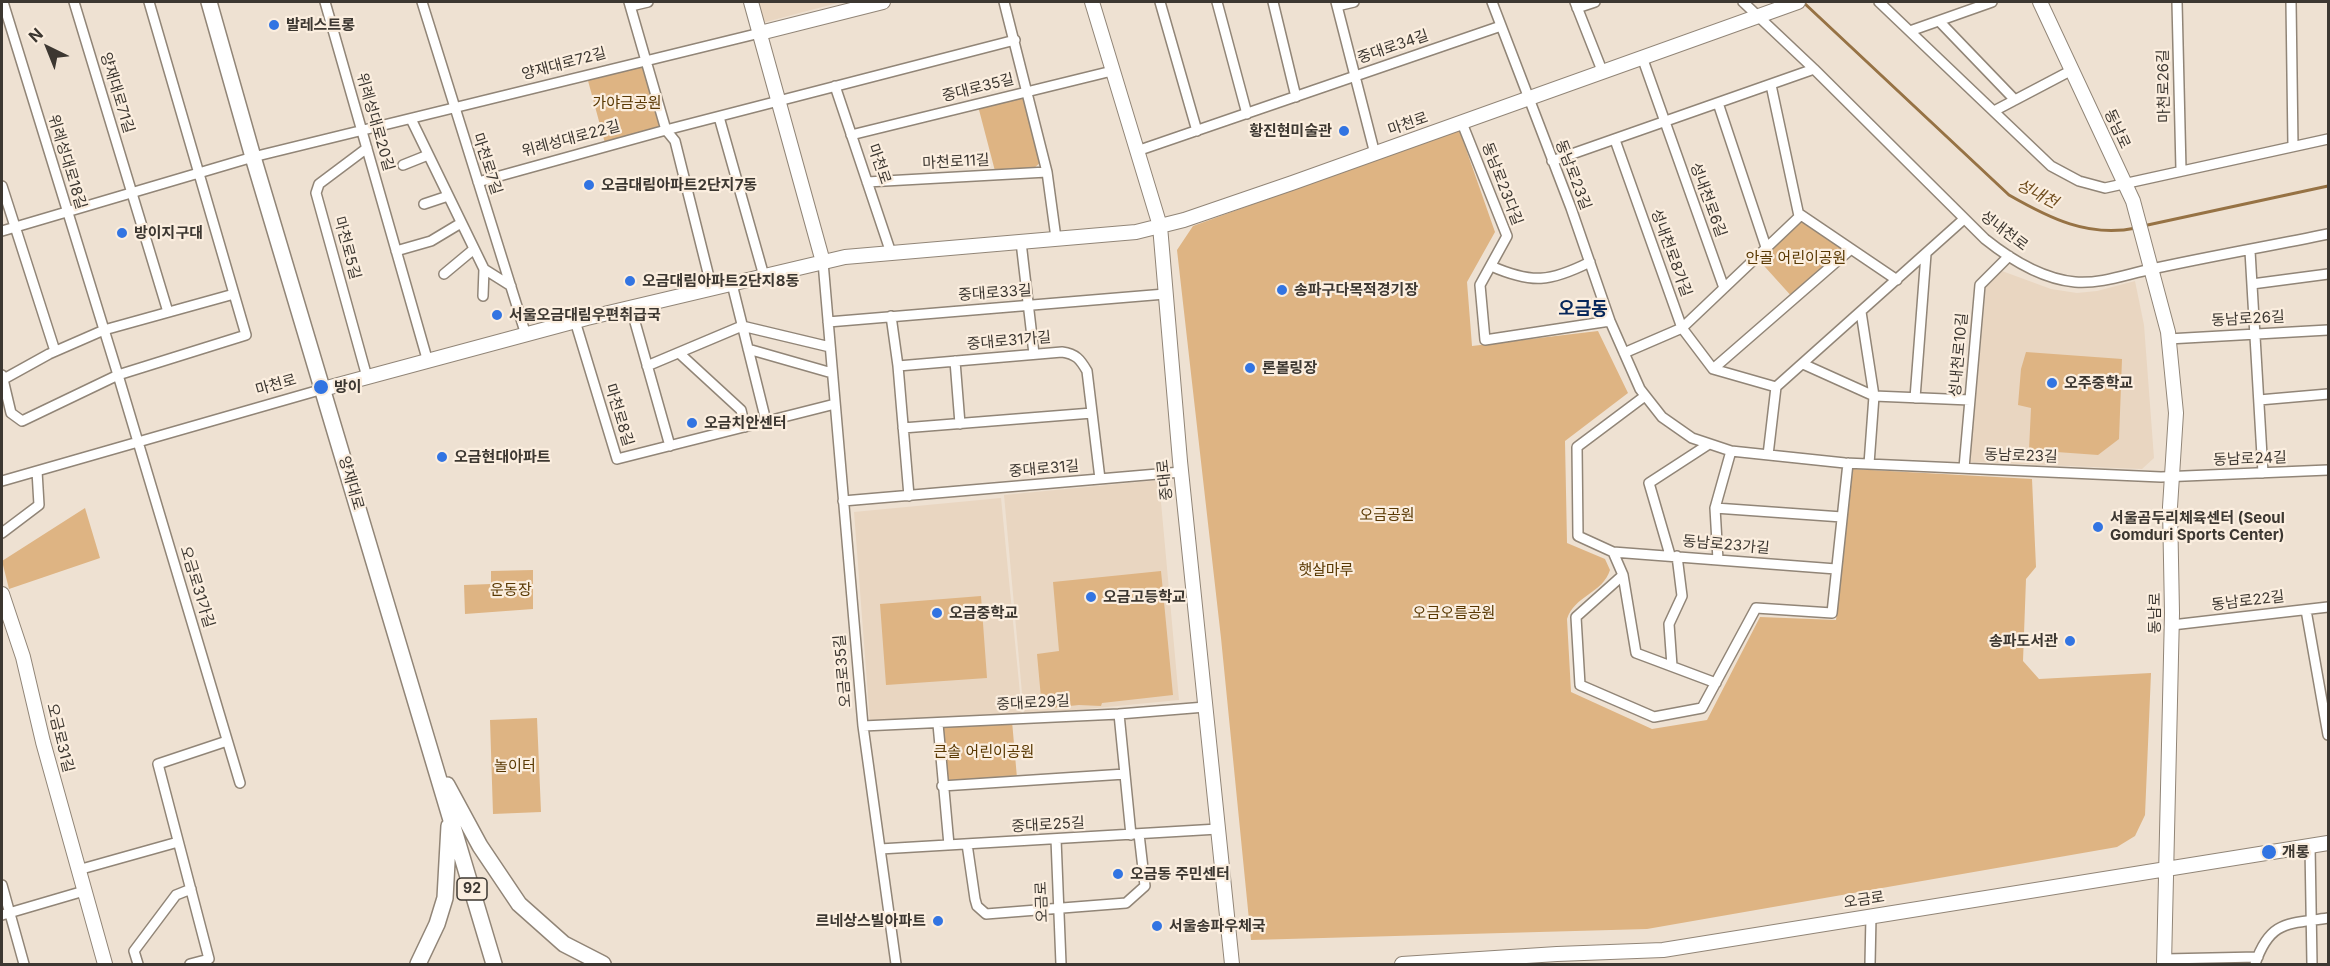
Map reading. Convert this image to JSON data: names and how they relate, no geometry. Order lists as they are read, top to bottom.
{
  "streets": {
    "main road": [
      "양재대로72길",
      "마천로",
      "동남로",
      "중대로",
      "양재대로",
      "오금로31길",
      "92",
      "오금로"
    ],
    "street": [
      "중대로34길",
      "마천로26길",
      "중대로35길",
      "양재대로71길",
      "위례성대로20길",
      "위례성대로22길",
      "위례성대로18길",
      "마천로11길",
      "마천로7길",
      "동남로23길",
      "동남로23다길",
      "성내천로6길",
      "성내천로",
      "마천로5길",
      "성내천로8가길",
      "중대로33길",
      "동남로26길",
      "중대로31가길",
      "성내천로10길",
      "마천로8길",
      "동남로24길",
      "중대로31길",
      "동남로23가길",
      "오금로31가길",
      "동남로22길",
      "오금로35길",
      "중대로29길",
      "중대로25길"
    ]
  },
  "crossings": [
    ["중대로34길", "동남로23길"],
    ["중대로34길", "중대로"],
    ["양재대로72길", "위례성대로20길"],
    ["양재대로72길", "마천로7길"],
    ["양재대로72길", "양재대로"],
    ["중대로35길", "마천로"],
    ["중대로35길", "중대로"],
    ["위례성대로20길", "마천로"],
    ["위례성대로20길", "마천로5길"],
    ["마천로", "위례성대로22길"],
    ["마천로", "위례성대로18길"],
    ["마천로", "마천로11길"],
    ["마천로", "마천로7길"],
    ["마천로", "동남로23길"],
    ["마천로", "동남로23다길"],
    ["마천로", "성내천로6길"],
    ["마천로", "성내천로"],
    ["마천로", "마천로5길"],
    ["마천로", "마천로8길"],
    ["마천로", "중대로"],
    ["마천로", "양재대로"],
    ["마천로", "오금로31가길"],
    ["마천로", "오금로35길"],
    ["동남로", "동남로23길"],
    ["동남로", "성내천로"],
    ["동남로", "동남로26길"],
    ["동남로", "동남로24길"],
    ["동남로", "동남로22길"],
    ["동남로", "오금로"],
    ["위례성대로22길", "마천로7길"],
    ["위례성대로18길", "오금로31가길"],
    ["동남로23길", "동남로23다길"],
    ["동남로23길", "성내천로10길"],
    ["동남로23길", "동남로24길"],
    ["동남로23길", "동남로23가길"],
    ["성내천로", "성내천로10길"],
    ["중대로33길", "중대로"],
    ["중대로33길", "오금로35길"],
    ["중대로31가길", "중대로31길"],
    ["마천로8길", "오금로35길"],
    ["중대로31길", "중대로"],
    ["중대로31길", "오금로35길"],
    ["중대로", "중대로29길"],
    ["중대로", "중대로25길"],
    ["오금로35길", "중대로29길"],
    ["오금로35길", "중대로25길"],
    ["중대로25길", "오금로"]
  ],
  "districts": ["오금동"],
  "water": ["성내천"],
  "parks": [
    "가야금공원",
    "안골 어린이공원",
    "오금공원",
    "햇살마루",
    "운동장",
    "오금오름공원",
    "큰솔 어린이공원",
    "놀이터"
  ],
  "places": [
    "발레스트롱",
    "황진현미술관",
    "오금대림아파트2단지7동",
    "방이지구대",
    "오금대림아파트2단지8동",
    "송파구다목적경기장",
    "서울오금대림우편취급국",
    "론볼링장",
    "오주중학교",
    "방이",
    "오금치안센터",
    "오금현대아파트",
    "서울곰두리체육센터 (Seoul Gomduri Sports Center)",
    "오금고등학교",
    "오금중학교",
    "송파도서관",
    "개롱",
    "오금동 주민센터",
    "르네상스빌아파트",
    "서울송파우체국"
  ],
  "north": "top left"
}
